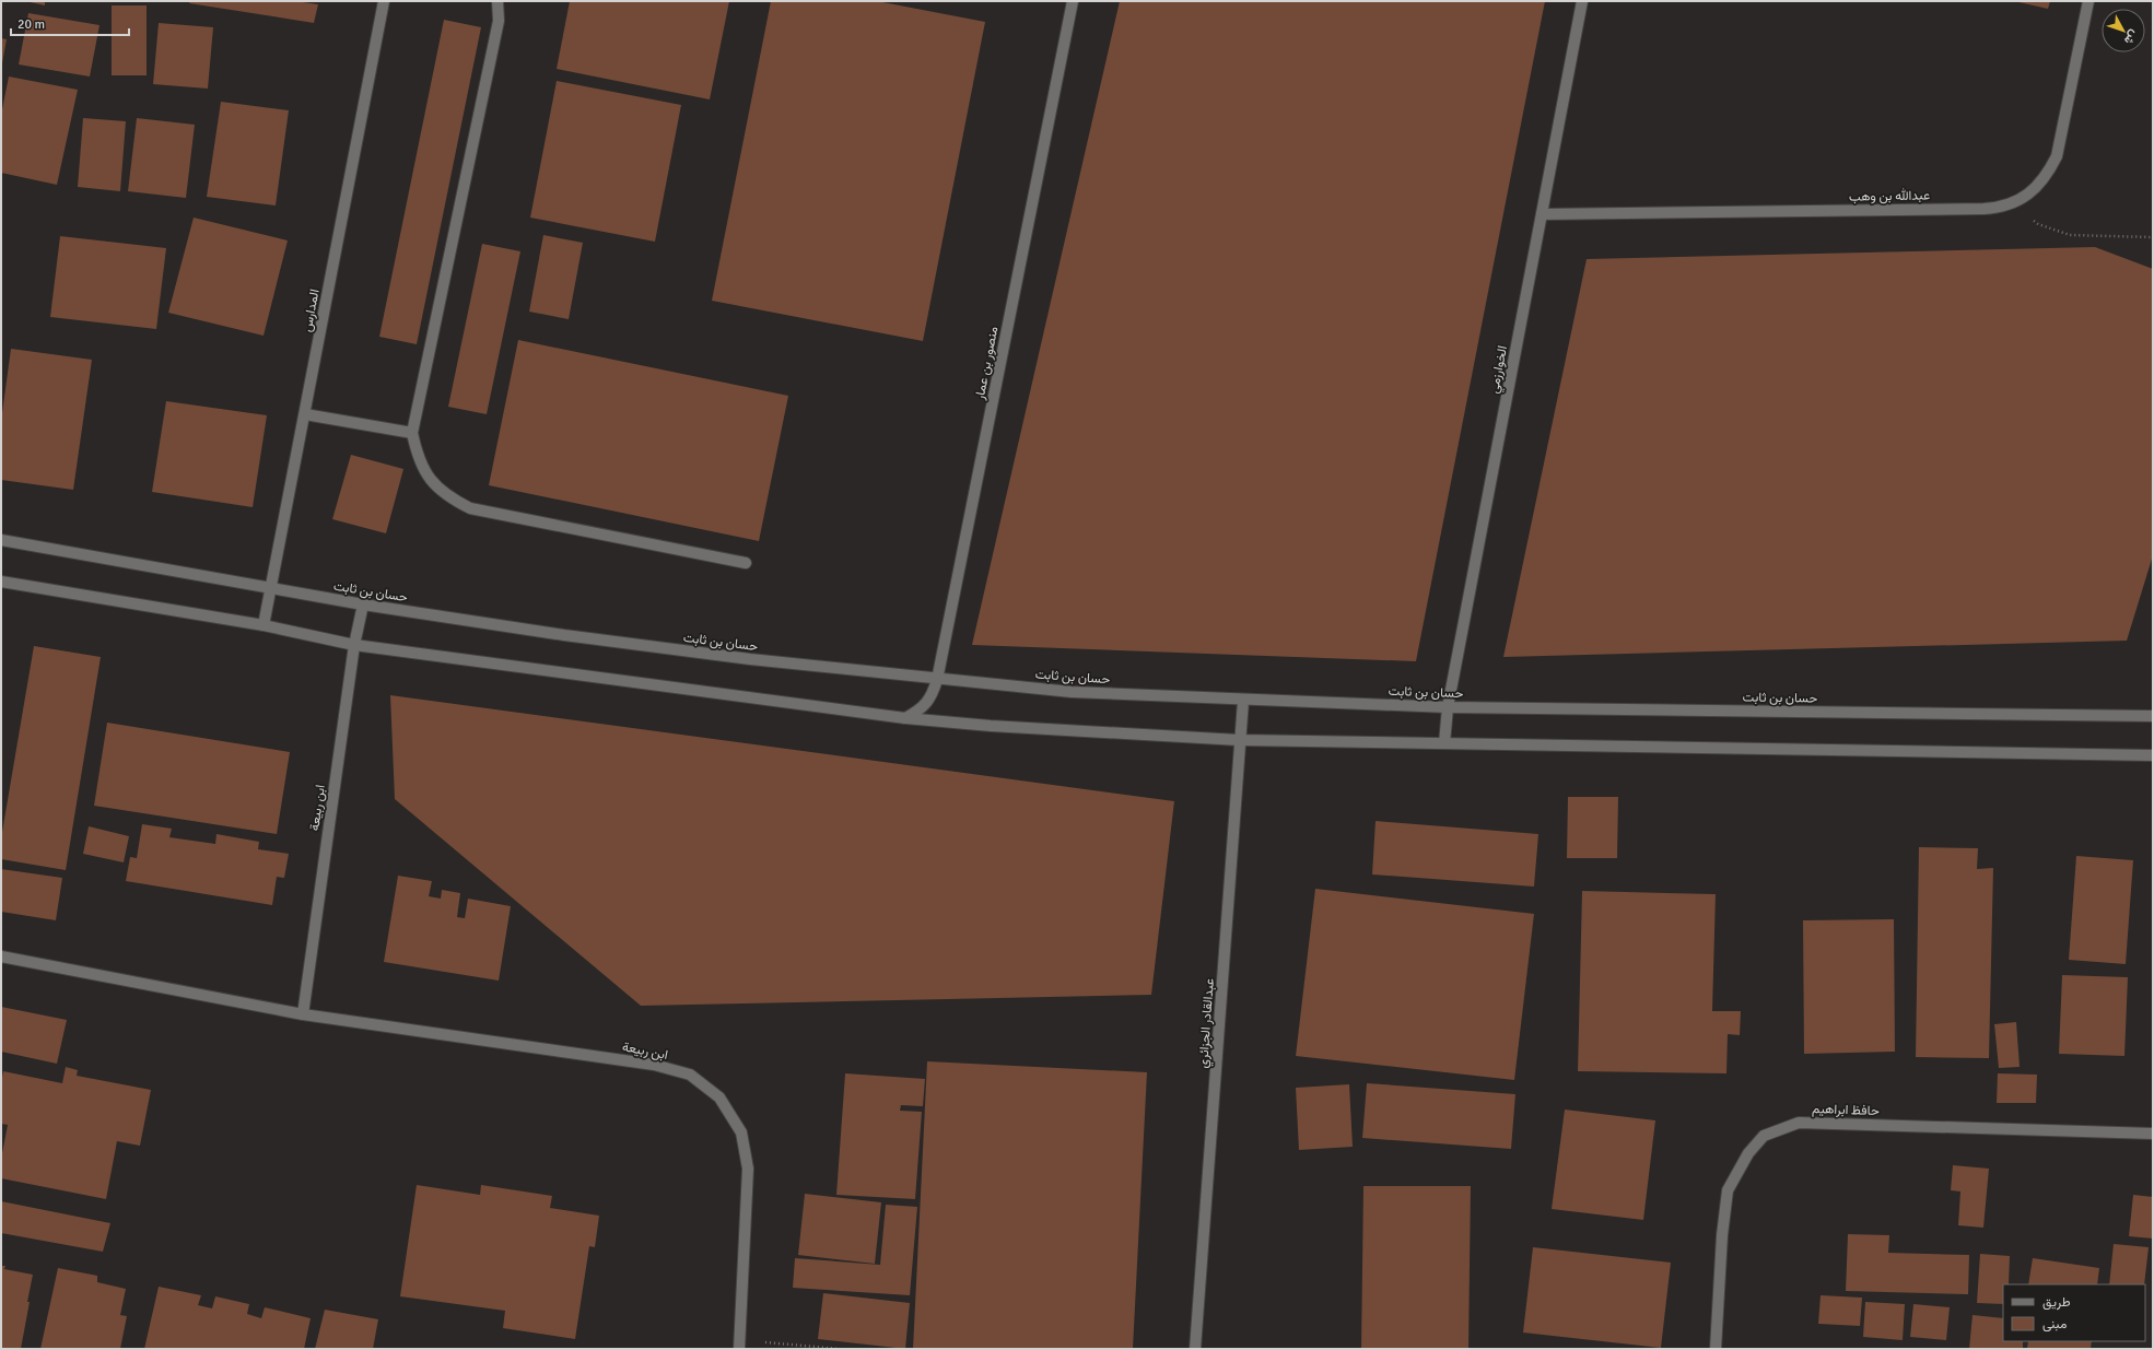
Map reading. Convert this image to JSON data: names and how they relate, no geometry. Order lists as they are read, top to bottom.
{
  "streets": {
    "street": [
      "عبدالله بن وهب",
      "المدارس",
      "منصور بن عمار",
      "الخوارزمي",
      "حسان بن ثابت",
      "ابن ربيعة",
      "عبدالقادر الجزائري",
      "حافظ ابراهيم"
    ]
  },
  "crossings": [
    ["عبدالله بن وهب", "الخوارزمي"],
    ["المدارس", "حسان بن ثابت"],
    ["منصور بن عمار", "حسان بن ثابت"],
    ["الخوارزمي", "حسان بن ثابت"],
    ["حسان بن ثابت", "ابن ربيعة"],
    ["حسان بن ثابت", "عبدالقادر الجزائري"]
  ],
  "legend": ["طريق", "مبنى"],
  "scale_bar": "20 m",
  "north": "bottom right"
}
